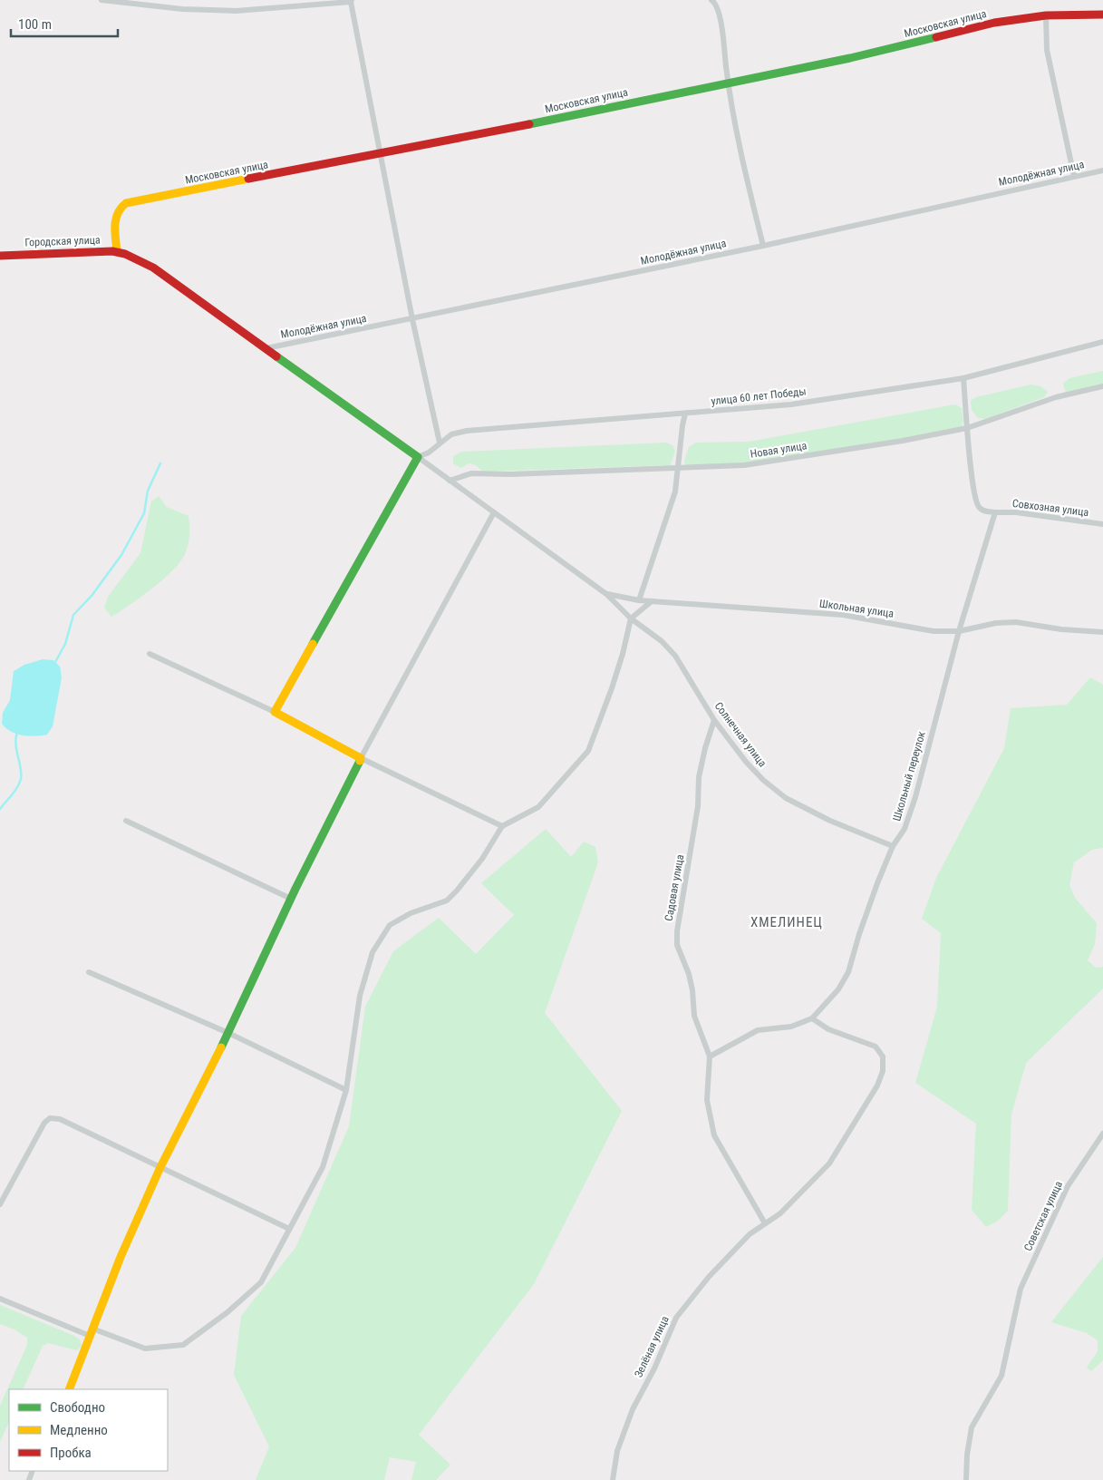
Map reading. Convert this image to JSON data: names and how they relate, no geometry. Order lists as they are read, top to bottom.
{
  "streets": {
    "street": [
      "Московская улица",
      "Молодёжная улица",
      "Городская улица",
      "улица 60 лет Победы",
      "Новая улица",
      "Совхозная улица",
      "Школьная улица",
      "Солнечная улица",
      "Школьный переулок",
      "Садовая улица",
      "Советская улица",
      "Зелёная улица"
    ]
  },
  "crossings": [
    ["Московская улица", "Городская улица"],
    ["Молодёжная улица", "Городская улица"],
    ["Городская улица", "улица 60 лет Победы"],
    ["Городская улица", "Солнечная улица"],
    ["улица 60 лет Победы", "Солнечная улица"],
    ["Новая улица", "Солнечная улица"],
    ["Совхозная улица", "Школьный переулок"],
    ["Школьная улица", "Солнечная улица"],
    ["Школьная улица", "Школьный переулок"],
    ["Солнечная улица", "Школьный переулок"],
    ["Солнечная улица", "Садовая улица"],
    ["Школьный переулок", "Садовая улица"],
    ["Школьный переулок", "Зелёная улица"]
  ],
  "districts": ["ХМЕЛИНЕЦ"],
  "legend": ["Свободно", "Медленно", "Пробка"],
  "scale_bar": "100 m"
}
